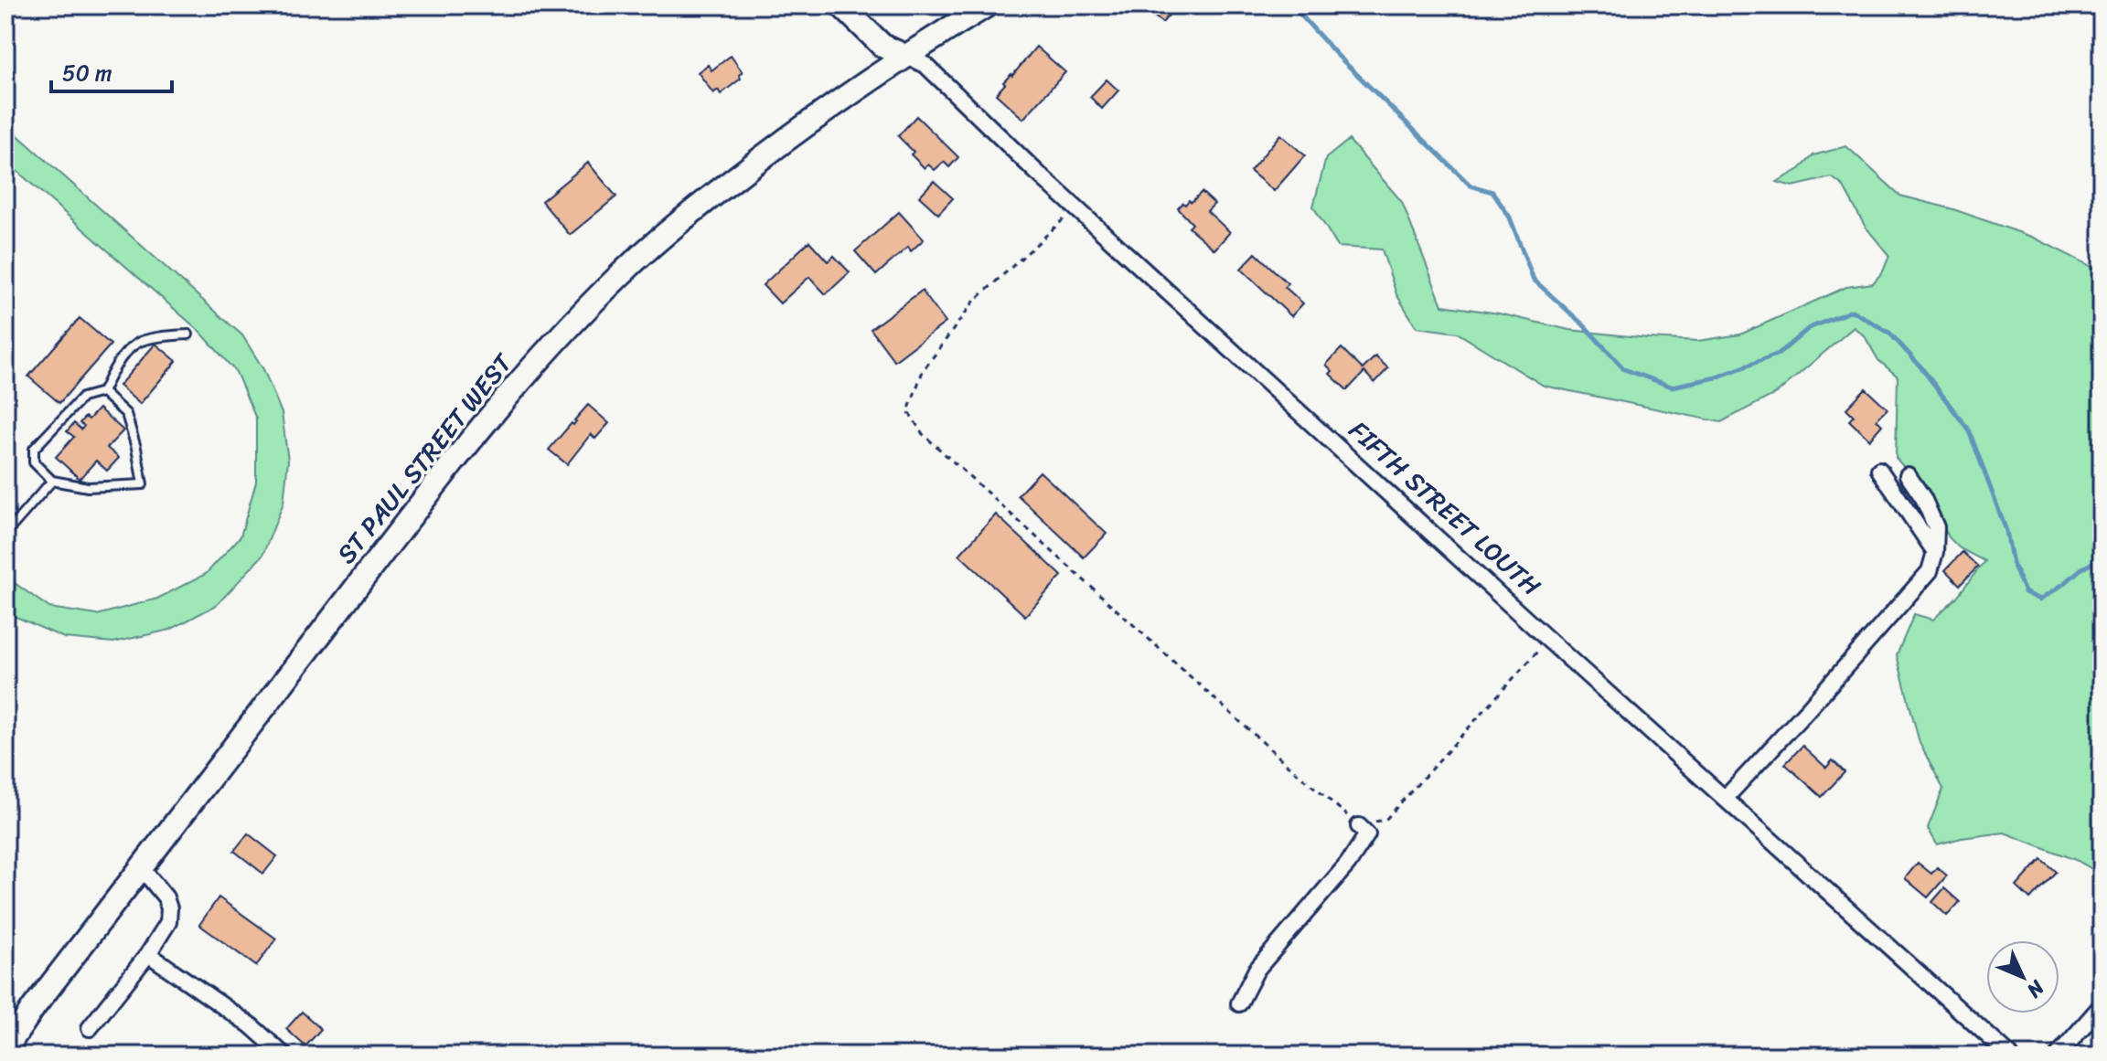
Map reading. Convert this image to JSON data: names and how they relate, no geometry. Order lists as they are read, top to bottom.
{
  "streets": {
    "main road": ["ST PAUL STREET WEST", "FIFTH STREET LOUTH"]
  },
  "crossings": [
    ["ST PAUL STREET WEST", "FIFTH STREET LOUTH"]
  ],
  "scale_bar": "50 m",
  "north": "bottom right"
}
